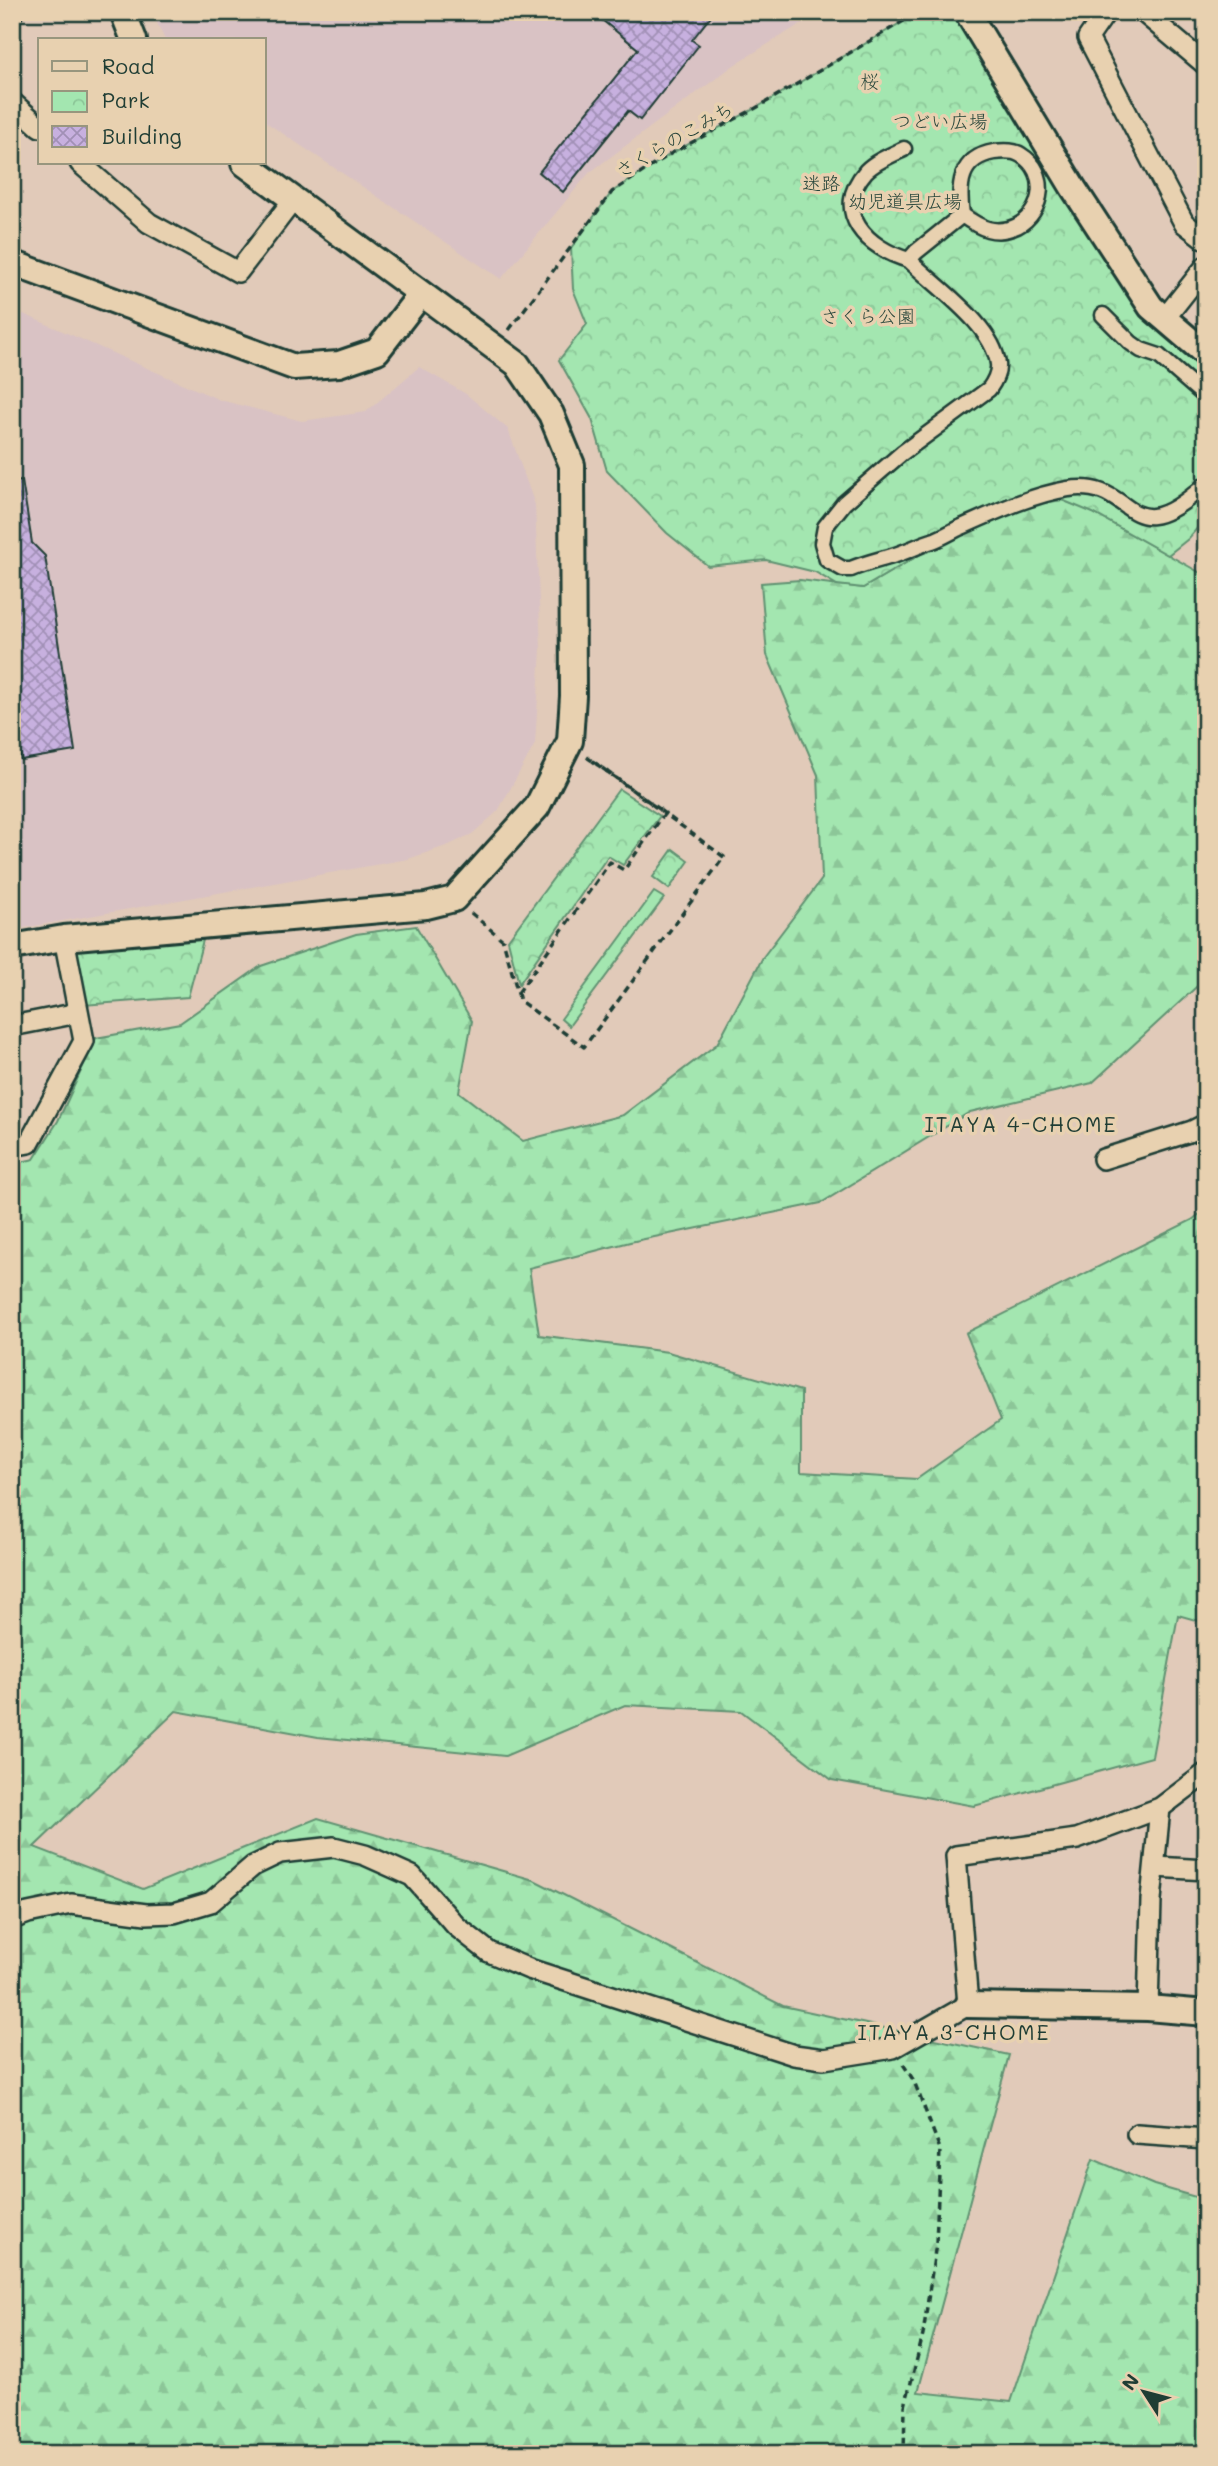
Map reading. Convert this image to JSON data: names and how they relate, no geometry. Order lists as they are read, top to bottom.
{
  "streets": {
    "path": ["さくらのこみち"]
  },
  "districts": ["ITAYA 4-CHOME", "ITAYA 3-CHOME"],
  "parks": [
    "桜",
    "つどい広場",
    "迷路",
    "幼児道具広場",
    "さくら公園"
  ],
  "legend": ["Road", "Park", "Building"],
  "north": "top left"
}
